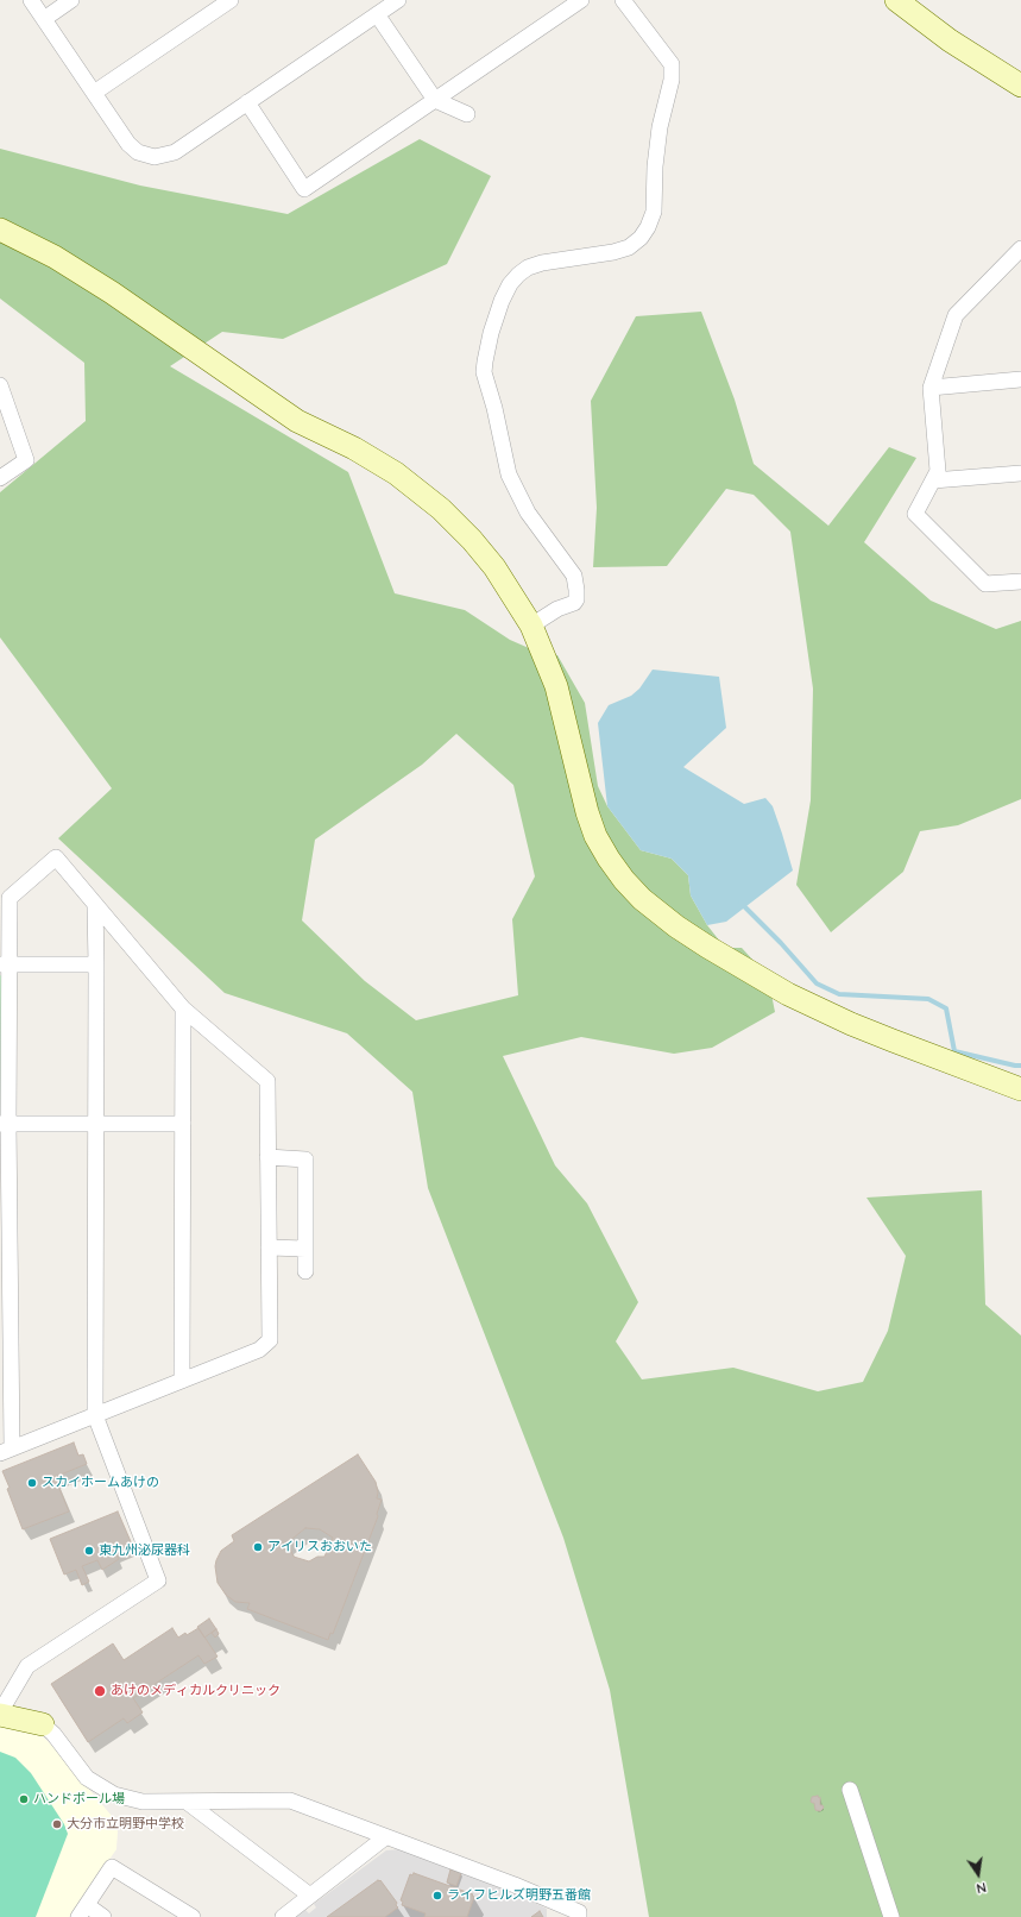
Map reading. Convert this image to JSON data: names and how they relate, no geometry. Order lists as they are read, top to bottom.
{
  "places": [
    "スカイホームあけの",
    "アイリスおおいた",
    "東九州泌尿器科",
    "あけのメディカルクリニック",
    "ハンドボール場",
    "大分市立明野中学校",
    "ライフヒルズ明野五番館"
  ],
  "north": "bottom"
}
